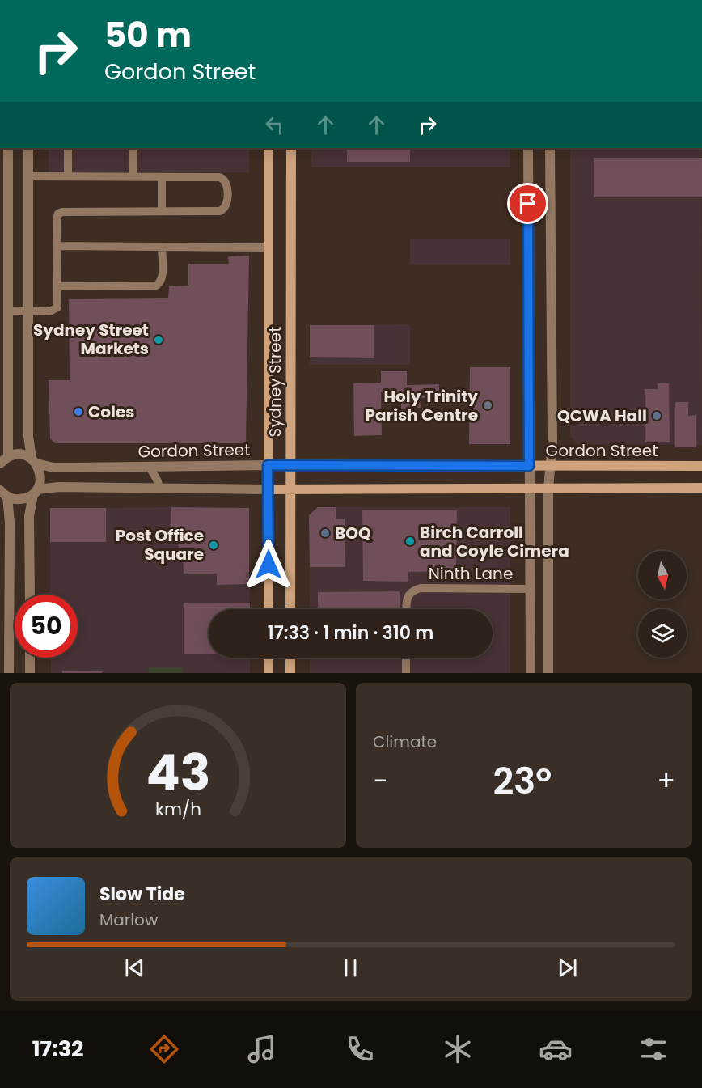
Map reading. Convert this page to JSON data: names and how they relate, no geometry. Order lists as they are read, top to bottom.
{
  "streets": {
    "main road": ["Sydney Street", "Gordon Street"],
    "lane": ["Ninth Lane"]
  },
  "crossings": [
    ["Sydney Street", "Gordon Street"]
  ],
  "places": [
    "Sydney Street Markets",
    "Holy Trinity Parish Centre",
    "Coles",
    "QCWA Hall",
    "BOQ",
    "Birch Carroll and Coyle Cimera",
    "Post Office Square"
  ],
  "north": "bottom",
  "page": {
    "turn": ["50 m", "Gordon Street"],
    "limit": "50",
    "trip": "17:33 · 1 min · 310 m",
    "tile": "Climate",
    "heat": ["−", "23°", "+"],
    "song": ["Slow Tide", "Marlow"],
    "tabs": "17:32",
    "gauge": ["43", "km/h"]
  }
}
